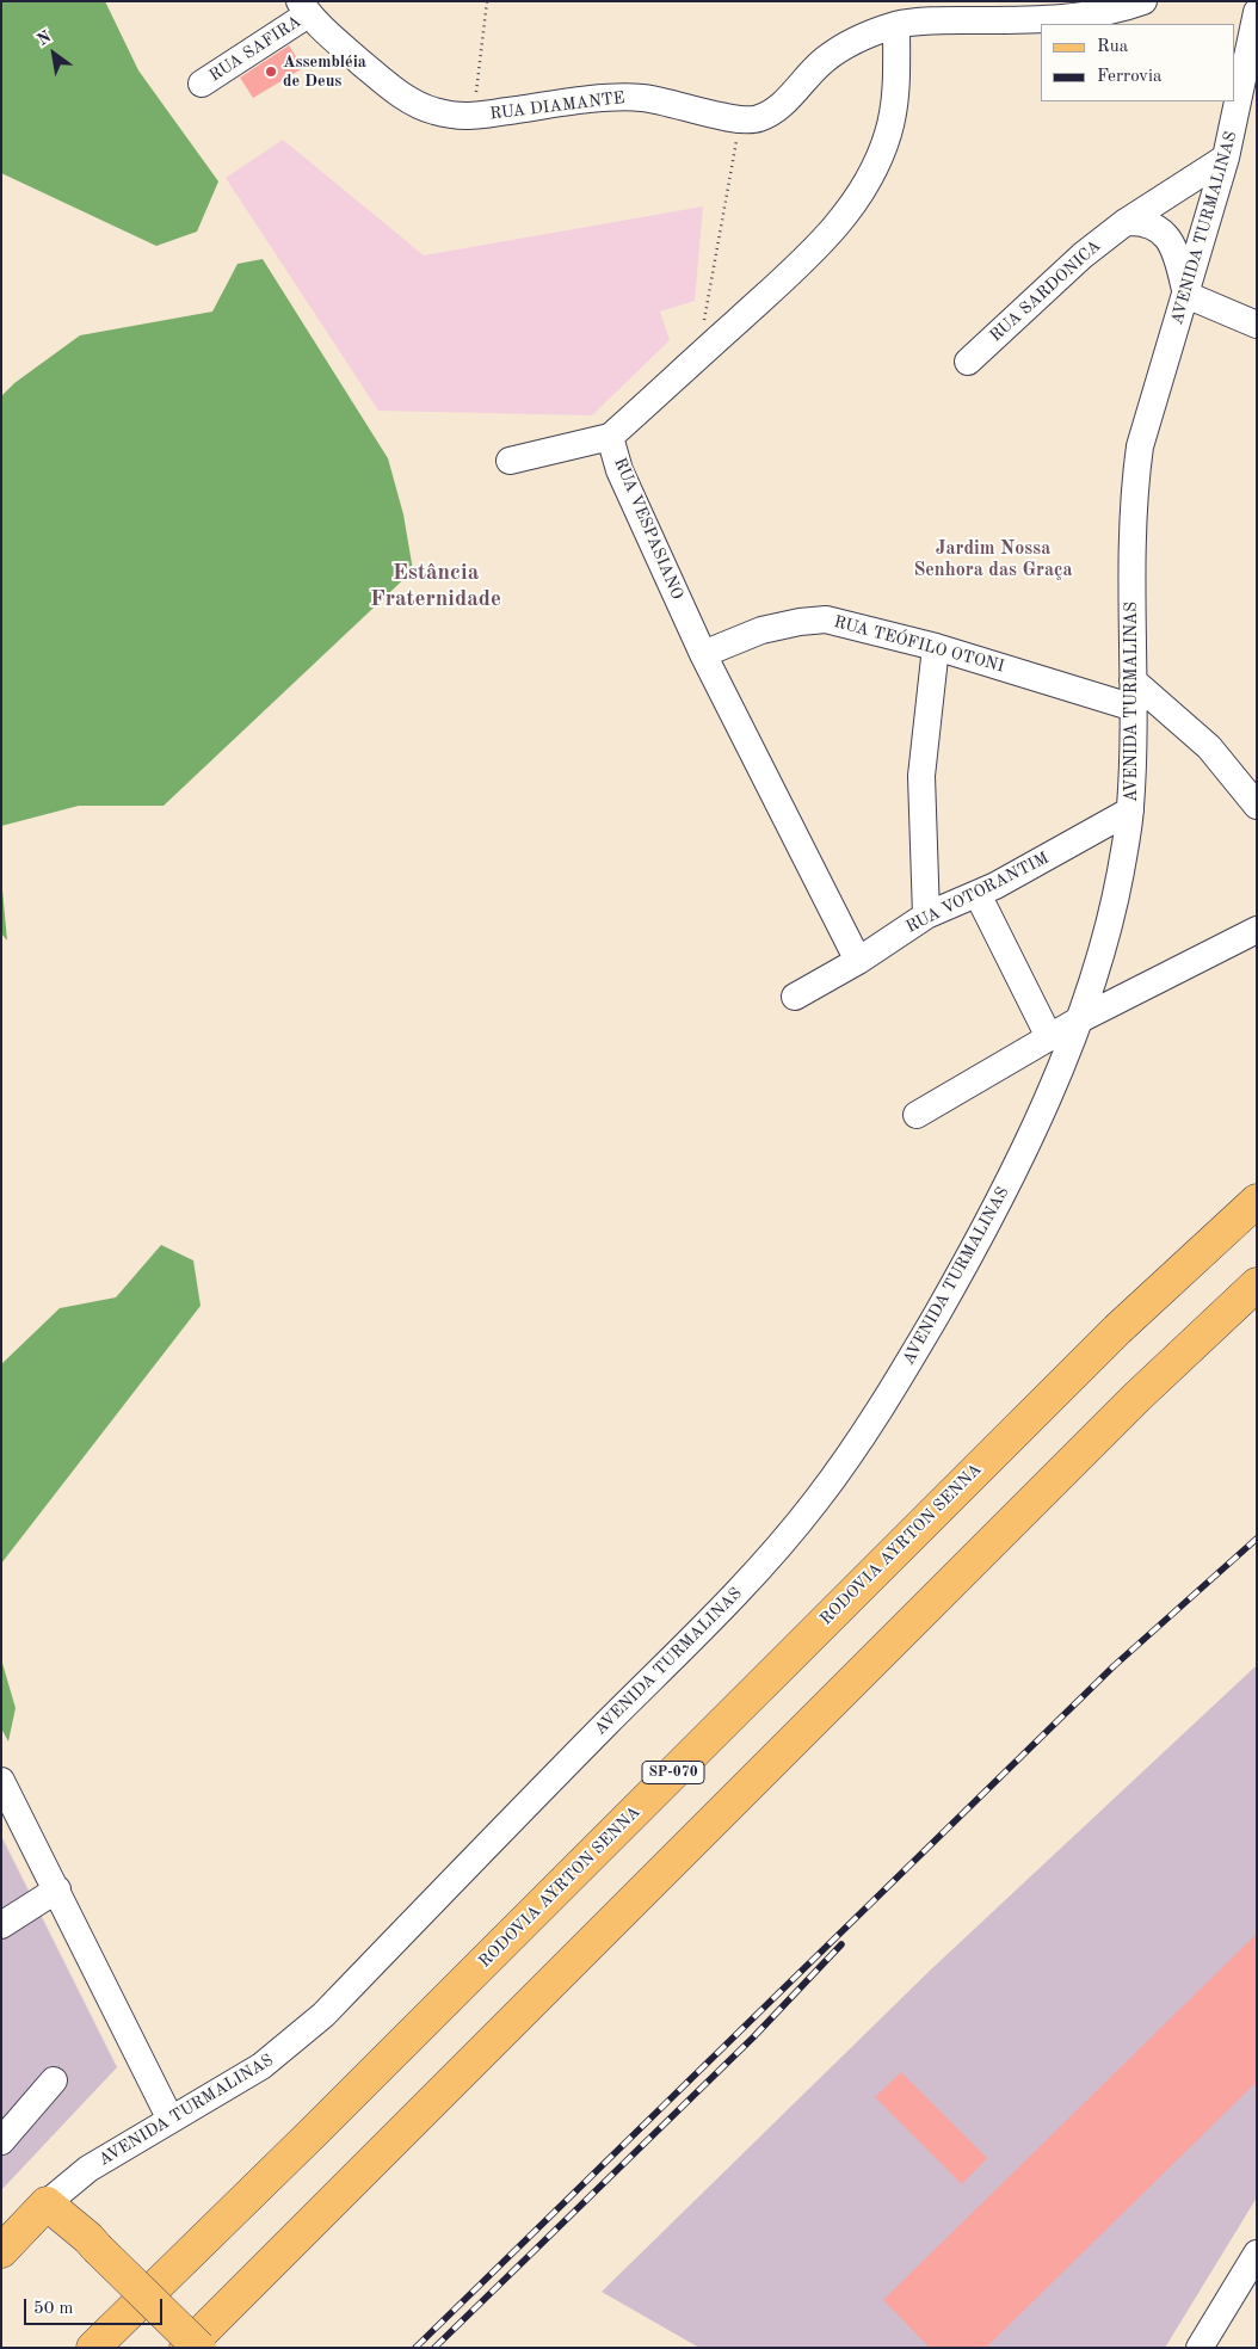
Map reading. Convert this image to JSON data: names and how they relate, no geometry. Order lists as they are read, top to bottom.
{
  "streets": {
    "main road": ["RODOVIA AYRTON SENNA", "SP-070"],
    "street": [
      "RUA SAFIRA",
      "RUA DIAMANTE",
      "AVENIDA TURMALINAS",
      "RUA SARDONICA",
      "RUA VESPASIANO",
      "RUA TEÓFILO OTONI",
      "RUA VOTORANTIM"
    ]
  },
  "crossings": [
    ["RUA SAFIRA", "RUA DIAMANTE"],
    ["RUA DIAMANTE", "RUA VESPASIANO"],
    ["AVENIDA TURMALINAS", "RUA SARDONICA"],
    ["AVENIDA TURMALINAS", "RUA TEÓFILO OTONI"],
    ["AVENIDA TURMALINAS", "RUA VOTORANTIM"],
    ["RUA VESPASIANO", "RUA TEÓFILO OTONI"],
    ["RUA VESPASIANO", "RUA VOTORANTIM"]
  ],
  "districts": ["Jardim Nossa Senhora das Graça", "Estância Fraternidade"],
  "places": ["Assembléia de Deus"],
  "legend": ["Rua", "Ferrovia"],
  "scale_bar": "50 m",
  "north": "top left"
}
